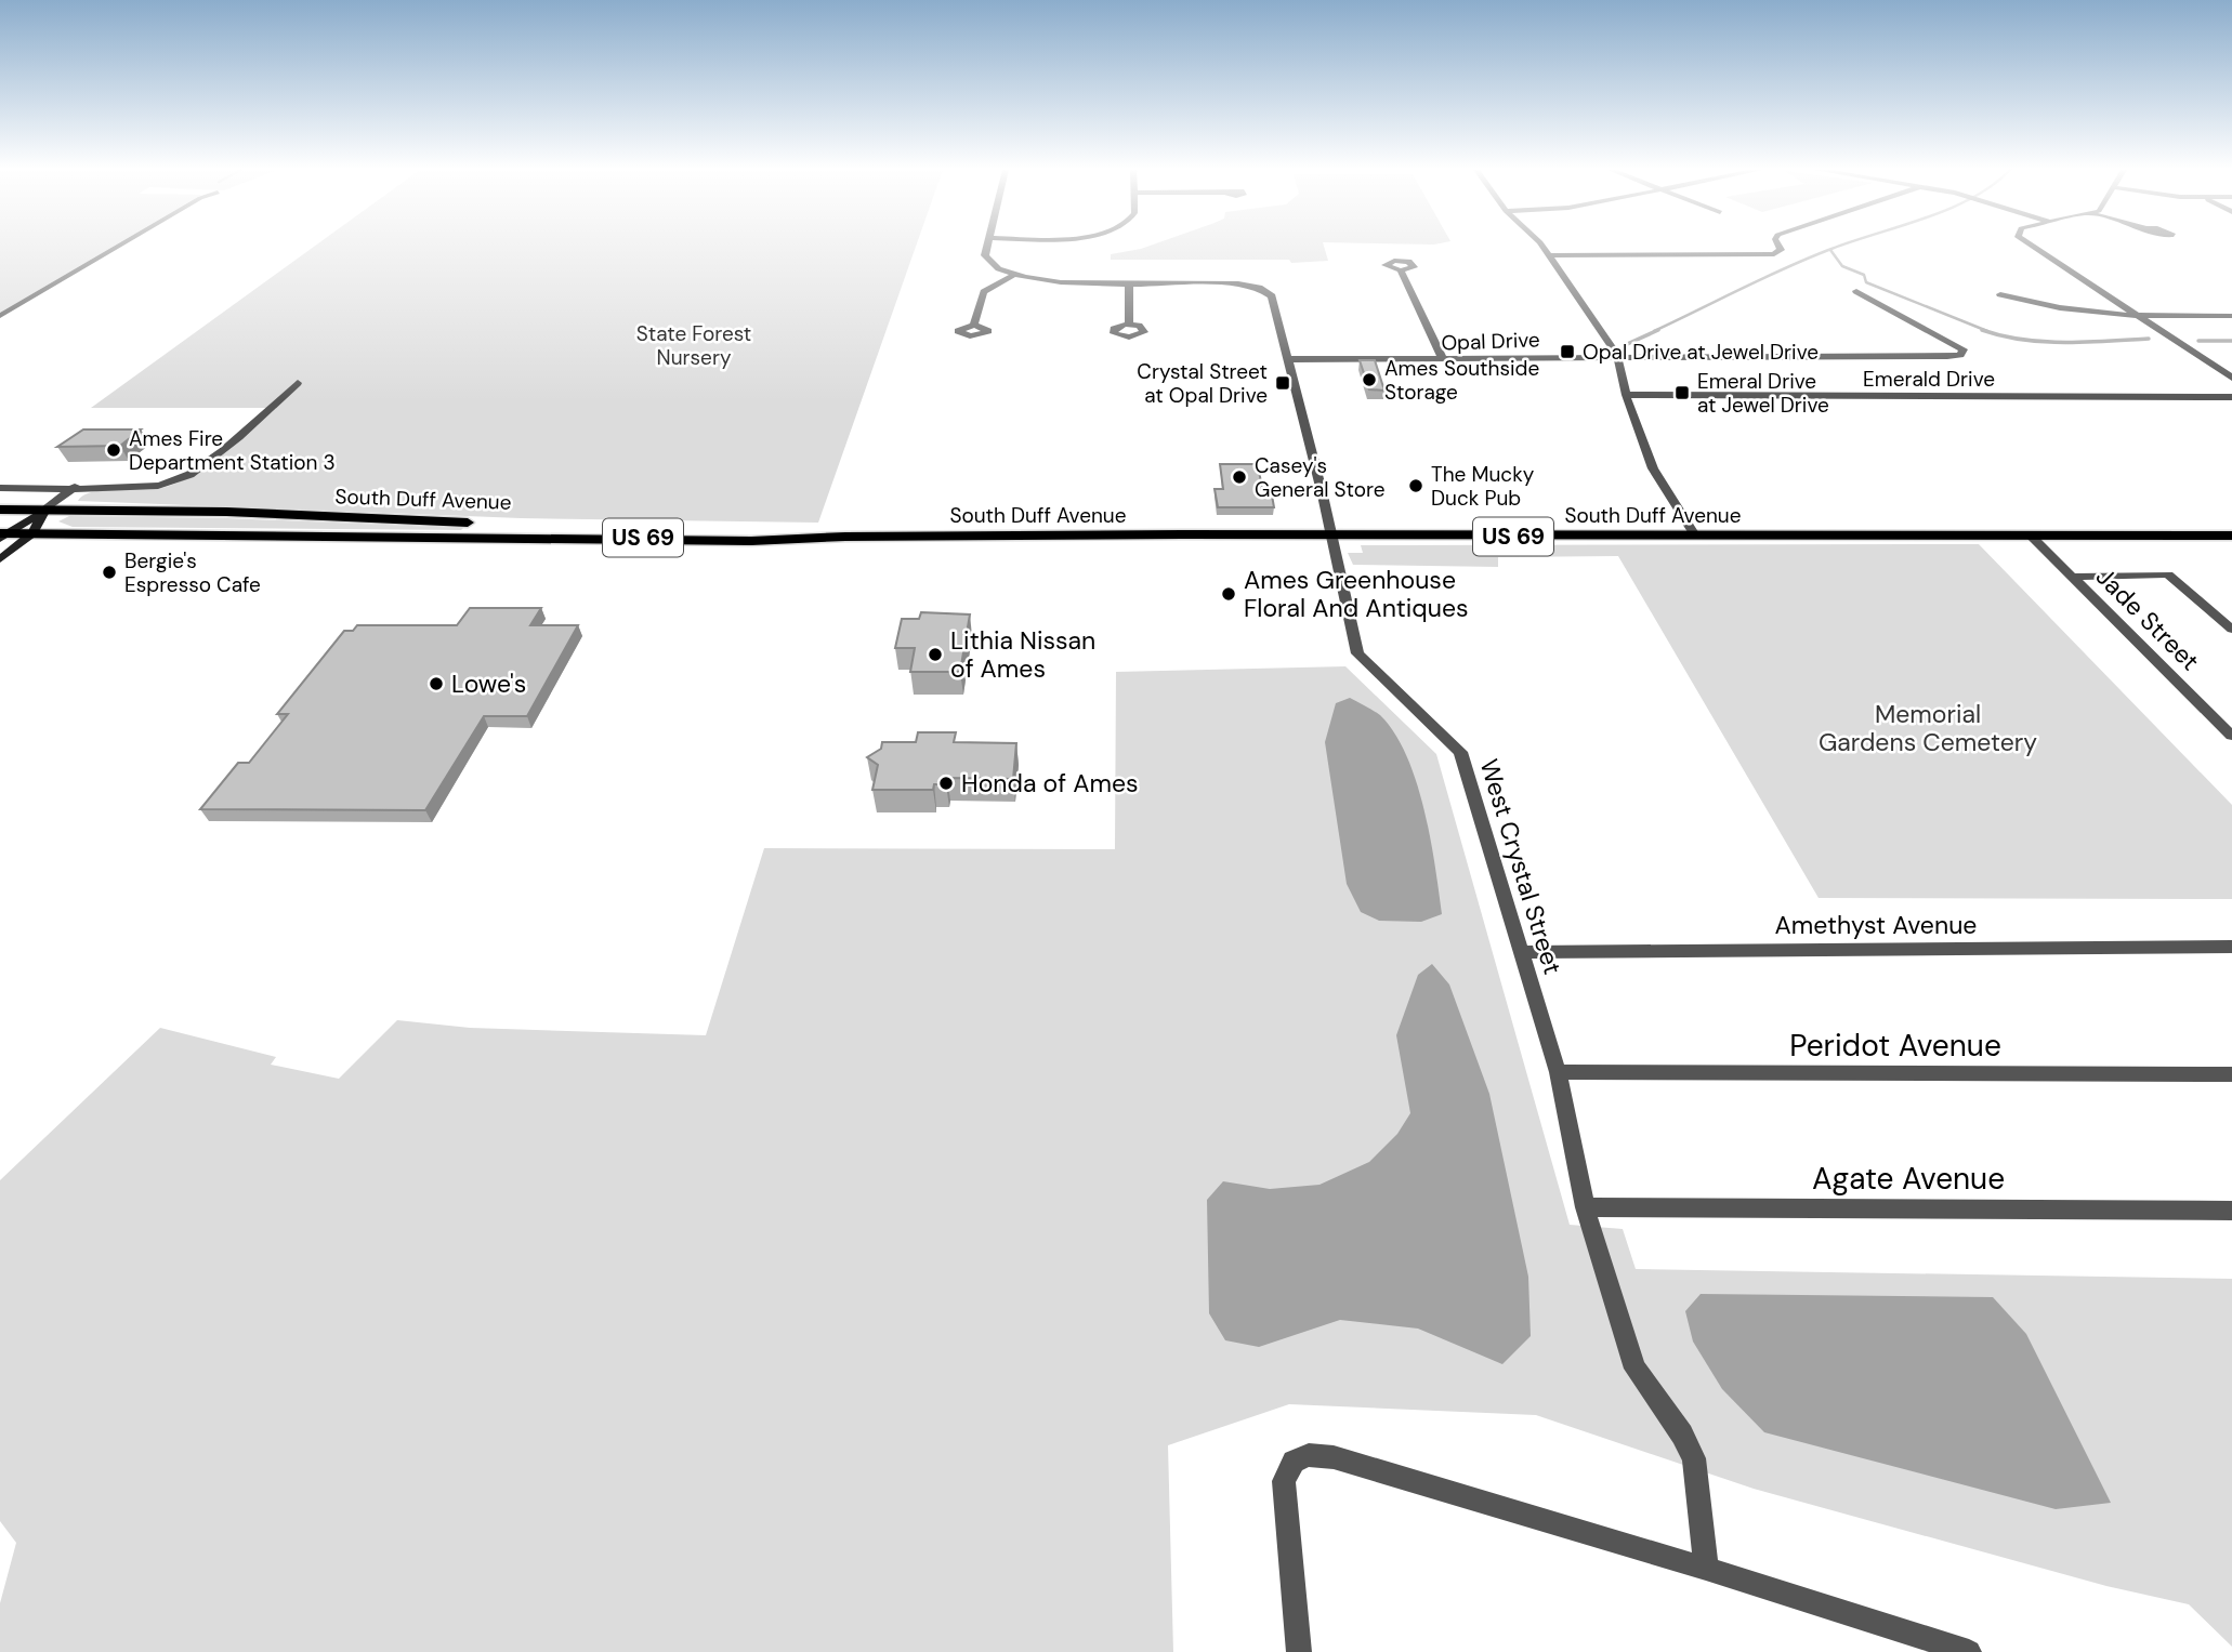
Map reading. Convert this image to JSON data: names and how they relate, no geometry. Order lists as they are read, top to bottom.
{
  "streets": {
    "main road": ["South Duff Avenue", "US 69"],
    "street": [
      "Opal Drive",
      "Emerald Drive",
      "Jade Street",
      "West Crystal Street",
      "Amethyst Avenue",
      "Peridot Avenue",
      "Agate Avenue"
    ]
  },
  "crossings": [
    ["Opal Drive", "West Crystal Street"],
    ["South Duff Avenue", "Jade Street"],
    ["South Duff Avenue", "West Crystal Street"],
    ["West Crystal Street", "Amethyst Avenue"],
    ["West Crystal Street", "Peridot Avenue"],
    ["West Crystal Street", "Agate Avenue"]
  ],
  "parks": ["State Forest Nursery", "Memorial Gardens Cemetery"],
  "places": {
    "transit": ["Opal Drive at Jewel Drive", "Crystal Street at Opal Drive", "Emeral Drive at Jewel Drive"],
    "other": [
      "Ames Southside Storage",
      "Ames Fire Department Station 3",
      "Casey's General Store",
      "The Mucky Duck Pub",
      "Bergie's Espresso Cafe",
      "Ames Greenhouse Floral And Antiques",
      "Lithia Nissan of Ames",
      "Lowe's",
      "Honda of Ames"
    ]
  }
}
